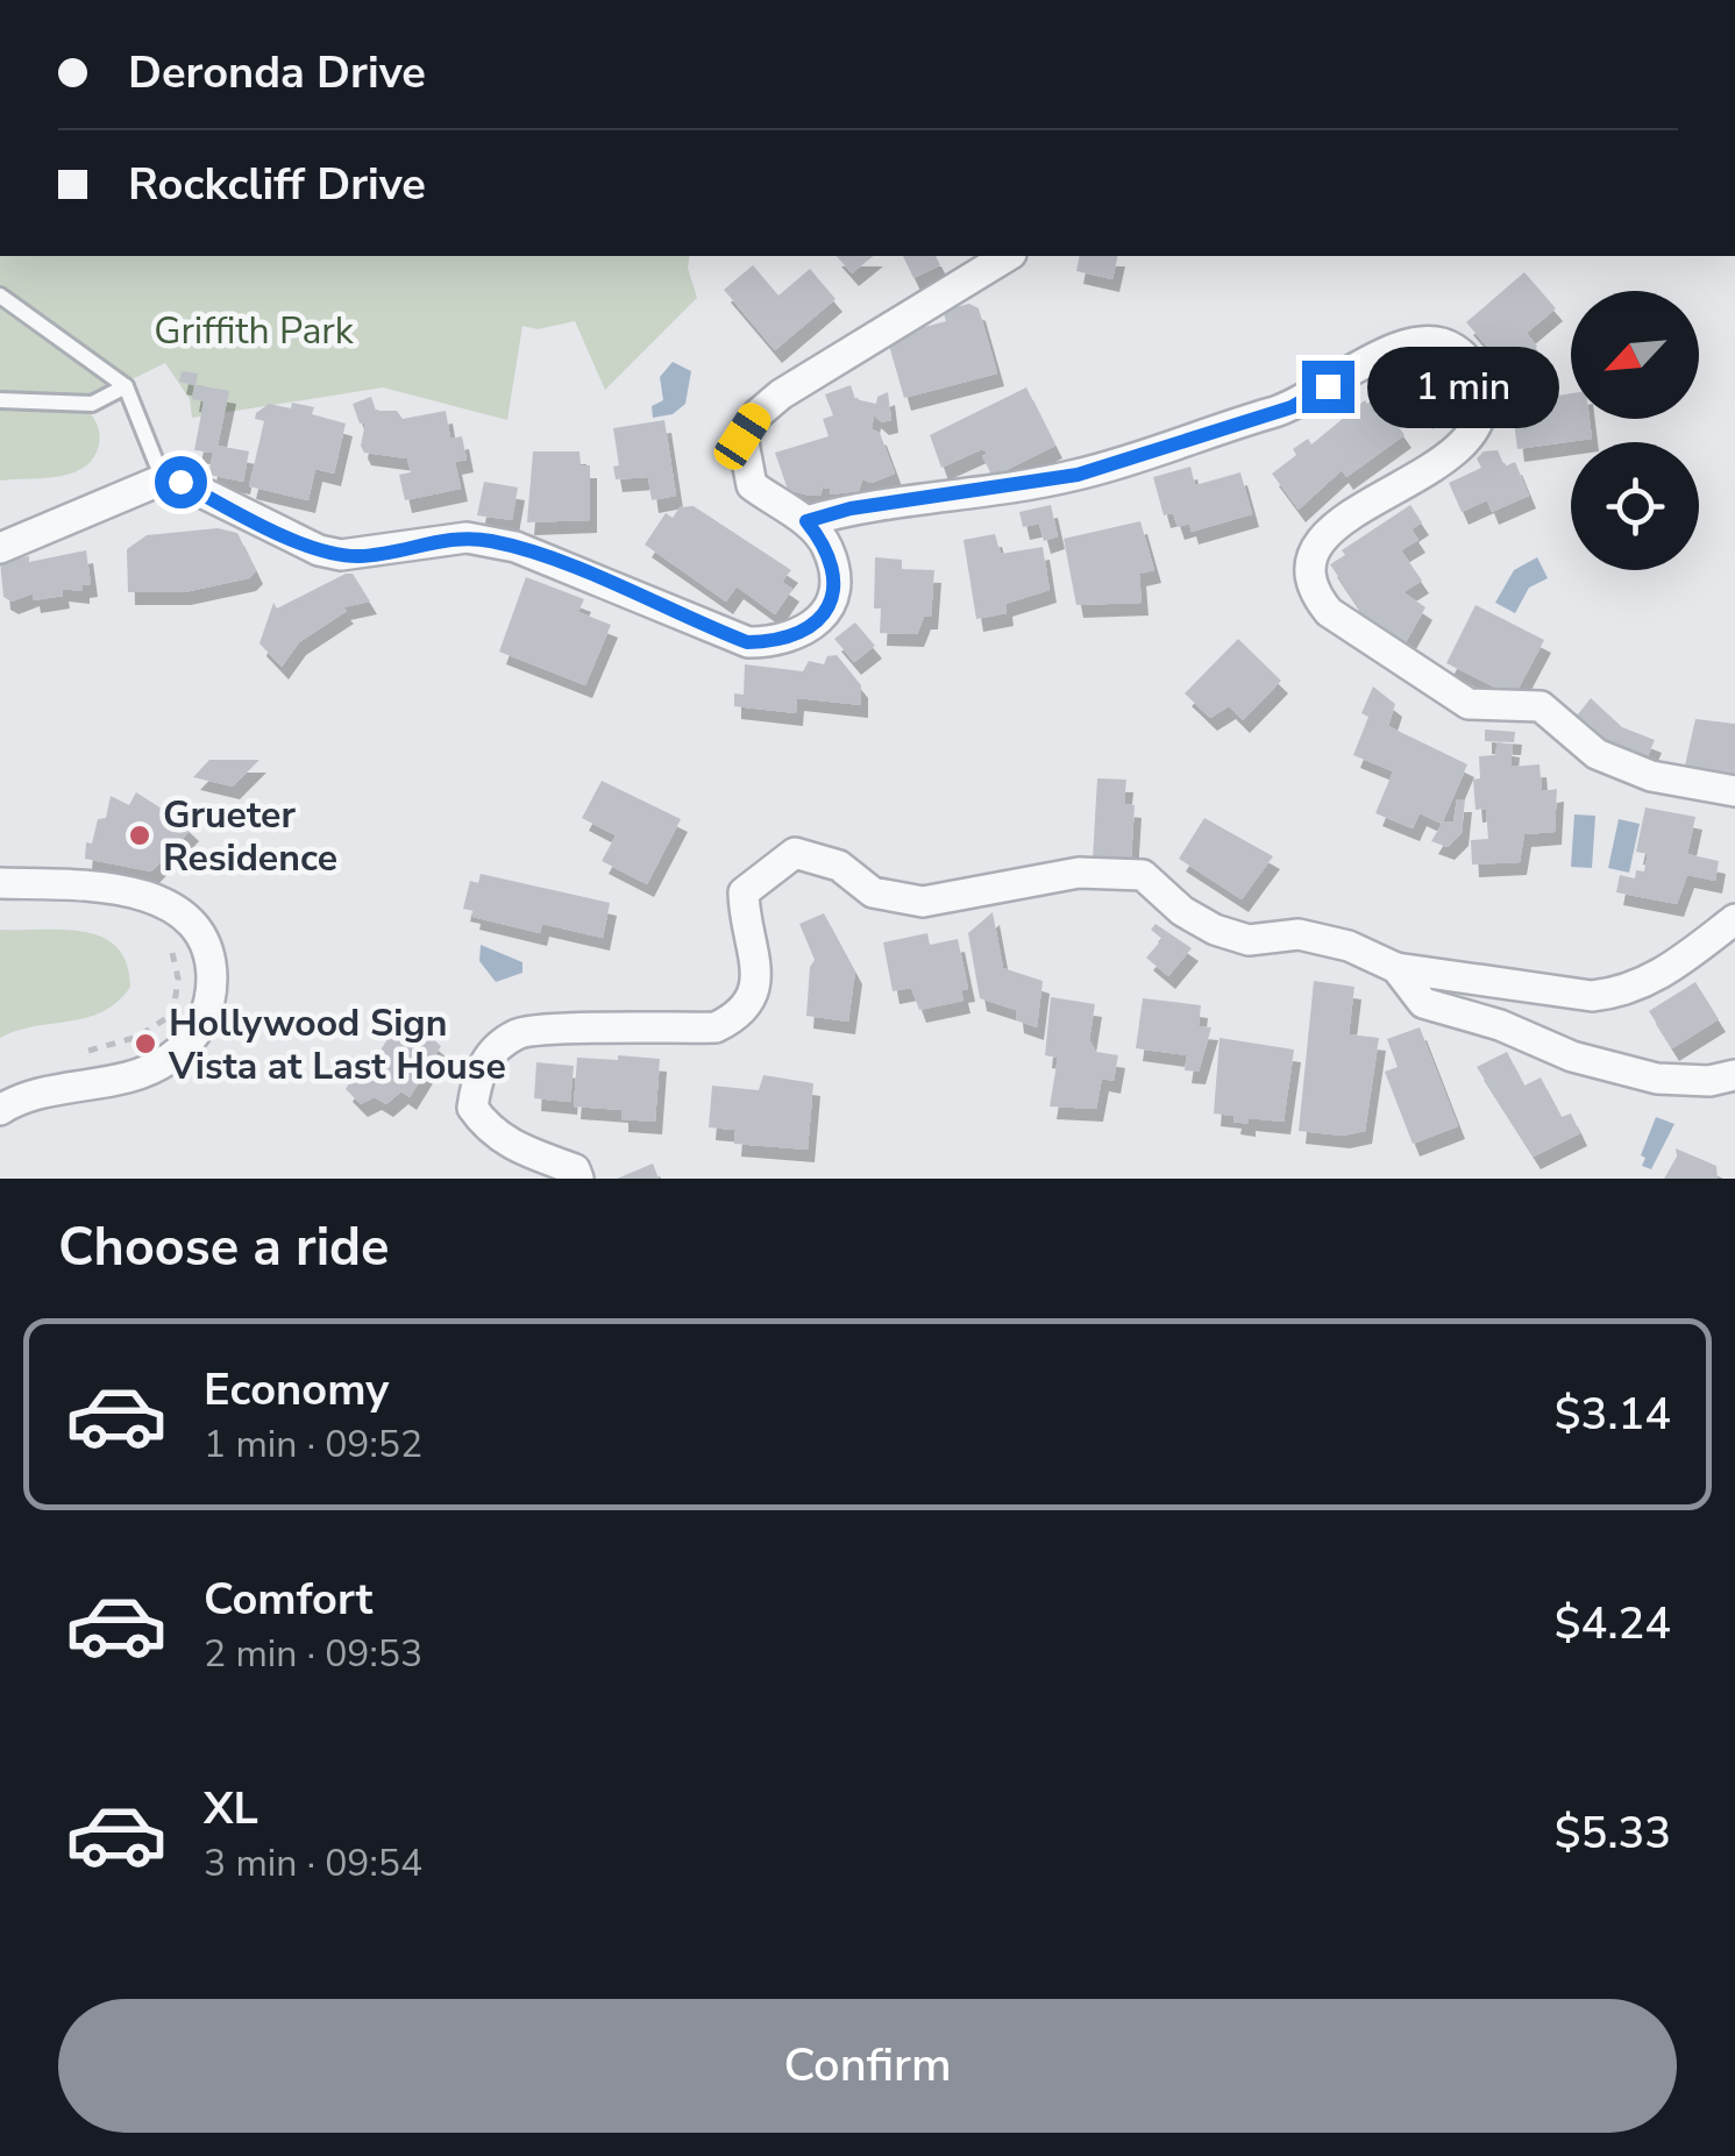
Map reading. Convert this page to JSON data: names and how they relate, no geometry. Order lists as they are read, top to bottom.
{
  "parks": ["Griffith Park"],
  "places": ["Grueter Residence", "Hollywood Sign Vista at Last House"],
  "north": "bottom left",
  "page": {
    "banner": ["Deronda Drive", "Rockcliff Drive"],
    "bubble": "1 min",
    "heading": "Choose a ride",
    "list": [
      {
        "name": "Economy",
        "note": "1 min · 09:52",
        "value": "$3.14"
      },
      {
        "name": "Comfort",
        "note": "2 min · 09:53",
        "value": "$4.24"
      },
      {
        "name": "XL",
        "note": "3 min · 09:54",
        "value": "$5.33"
      }
    ],
    "buttons": "Confirm"
  }
}
